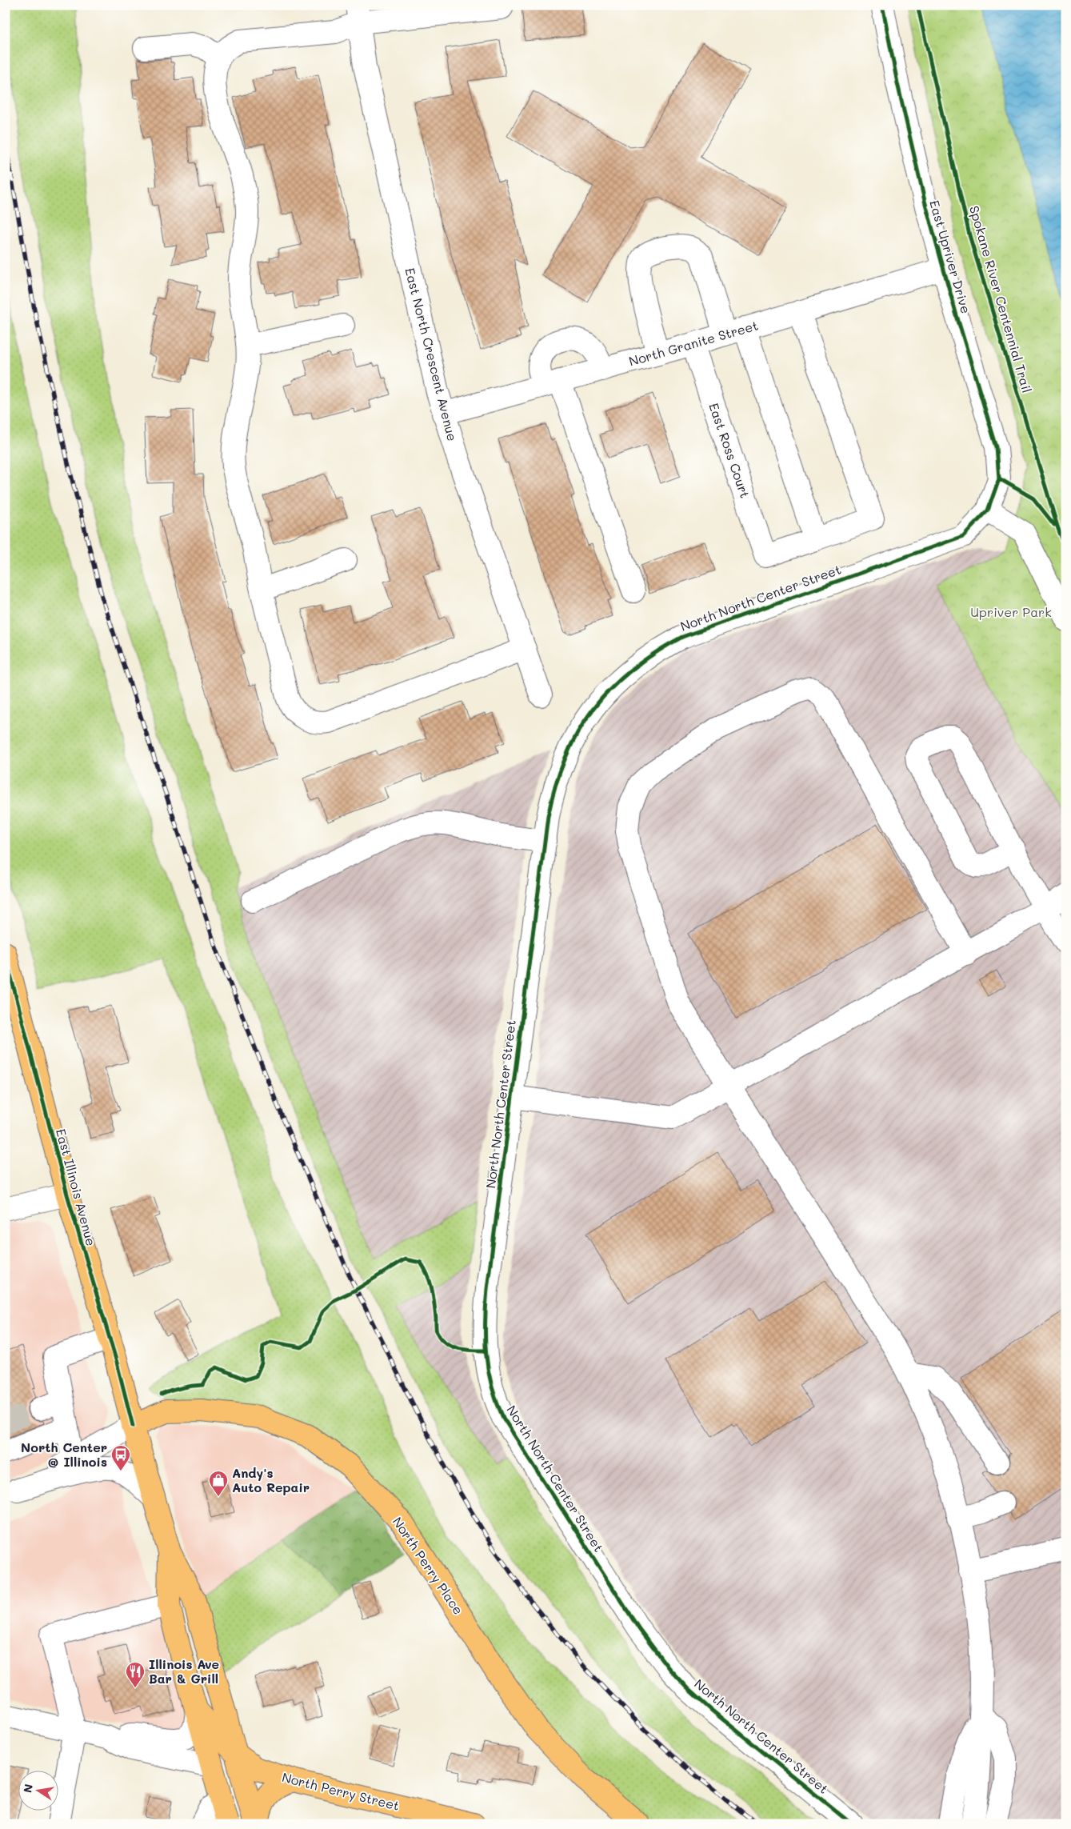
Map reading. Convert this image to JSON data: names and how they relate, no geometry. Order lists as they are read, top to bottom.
{
  "streets": {
    "main road": ["East Illinois Avenue", "North Perry Place", "North Perry Street"],
    "street": [
      "East Upriver Drive",
      "North Granite Street",
      "East North Crescent Avenue",
      "East Ross Court",
      "North North Center Street"
    ],
    "cycle path": ["Spokane River Centennial Trail"]
  },
  "crossings": [
    ["East Upriver Drive", "North Granite Street"],
    ["East Upriver Drive", "North North Center Street"],
    ["North Granite Street", "East North Crescent Avenue"],
    ["North Granite Street", "East Ross Court"],
    ["East Illinois Avenue", "North Perry Place"],
    ["East Illinois Avenue", "North Perry Street"]
  ],
  "parks": ["Upriver Park"],
  "places": {
    "bus stop": ["North Center @ Illinois"],
    "shop": ["Andy's Auto Repair"],
    "restaurant": ["Illinois Ave Bar & Grill"]
  },
  "north": "left"
}
